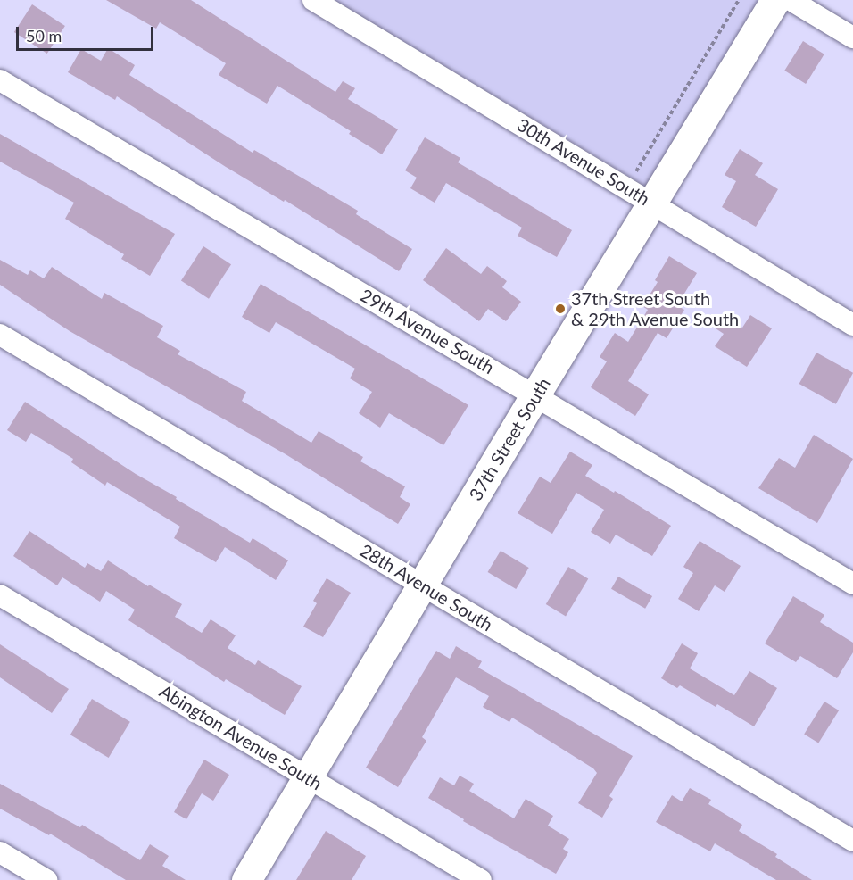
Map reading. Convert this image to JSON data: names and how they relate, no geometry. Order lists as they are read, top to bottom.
{
  "streets": {
    "street": [
      "30th Avenue South",
      "29th Avenue South",
      "37th Street South",
      "28th Avenue South",
      "Abington Avenue South"
    ]
  },
  "crossings": [
    ["30th Avenue South", "37th Street South"],
    ["29th Avenue South", "37th Street South"],
    ["37th Street South", "28th Avenue South"],
    ["37th Street South", "Abington Avenue South"]
  ],
  "places": ["37th Street South & 29th Avenue South"],
  "scale_bar": "50 m"
}
